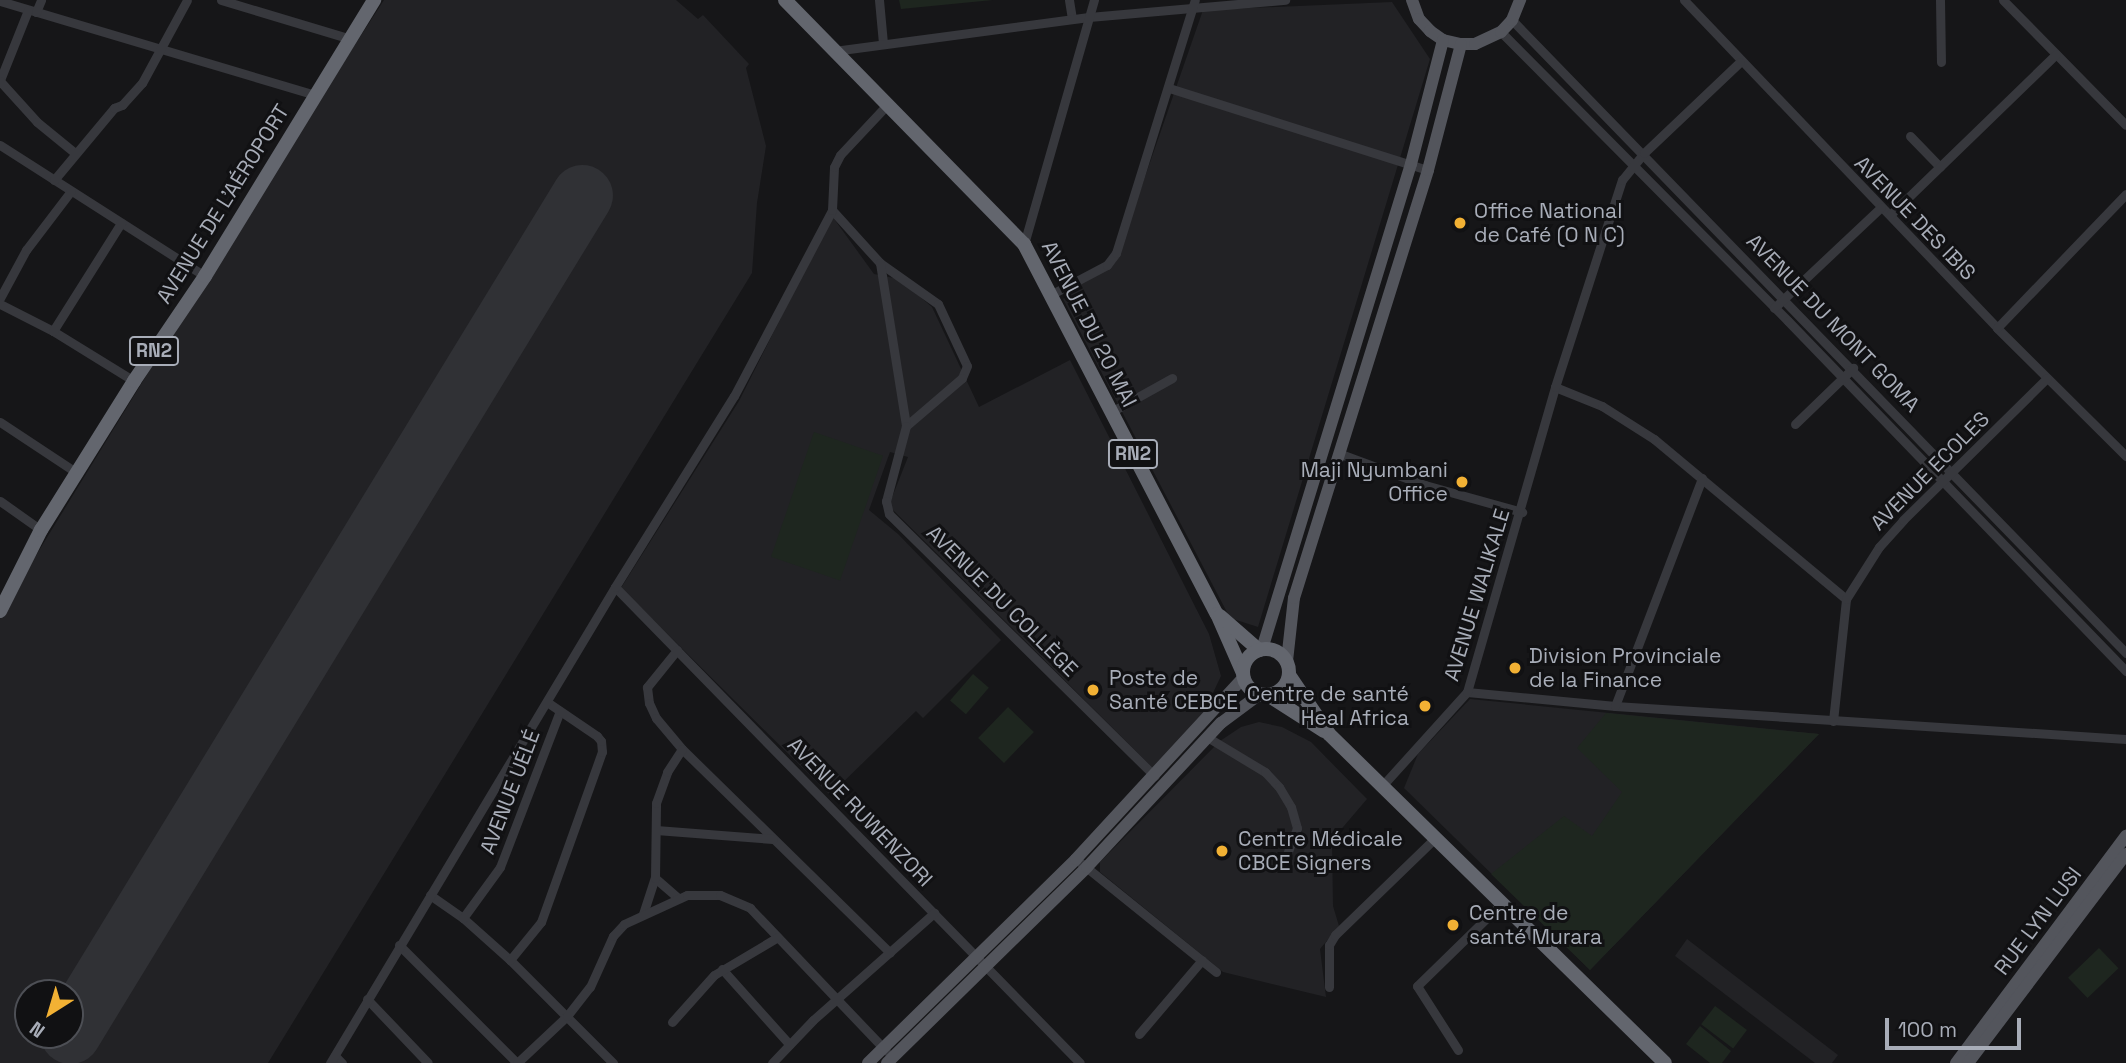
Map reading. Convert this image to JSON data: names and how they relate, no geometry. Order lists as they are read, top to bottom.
{
  "streets": {
    "highway": ["AVENUE DE L'AÉROPORT", "AVENUE DU 20 MAI", "RN2"],
    "main road": ["RUE LYN LUSI"],
    "street": [
      "AVENUE DES IBIS",
      "AVENUE DU MONT GOMA",
      "AVENUE ECOLES",
      "AVENUE WALIKALE",
      "AVENUE DU COLLÈGE",
      "AVENUE UÉLÉ",
      "AVENUE RUWENZORI"
    ]
  },
  "crossings": [
    ["AVENUE DES IBIS", "AVENUE ECOLES"],
    ["AVENUE DES IBIS", "AVENUE WALIKALE"],
    ["AVENUE DU MONT GOMA", "AVENUE ECOLES"],
    ["AVENUE DU MONT GOMA", "AVENUE WALIKALE"],
    ["AVENUE DU 20 MAI", "RN2"],
    ["RN2", "AVENUE WALIKALE"]
  ],
  "places": [
    "Office National de Café (O N C)",
    "Maji Nyumbani Office",
    "Division Provinciale de la Finance",
    "Poste de Santé CEBCE",
    "Centre de santé Heal Africa",
    "Centre Médicale CBCE Signers",
    "Centre de santé Murara"
  ],
  "scale_bar": "100 m",
  "north": "bottom left"
}
